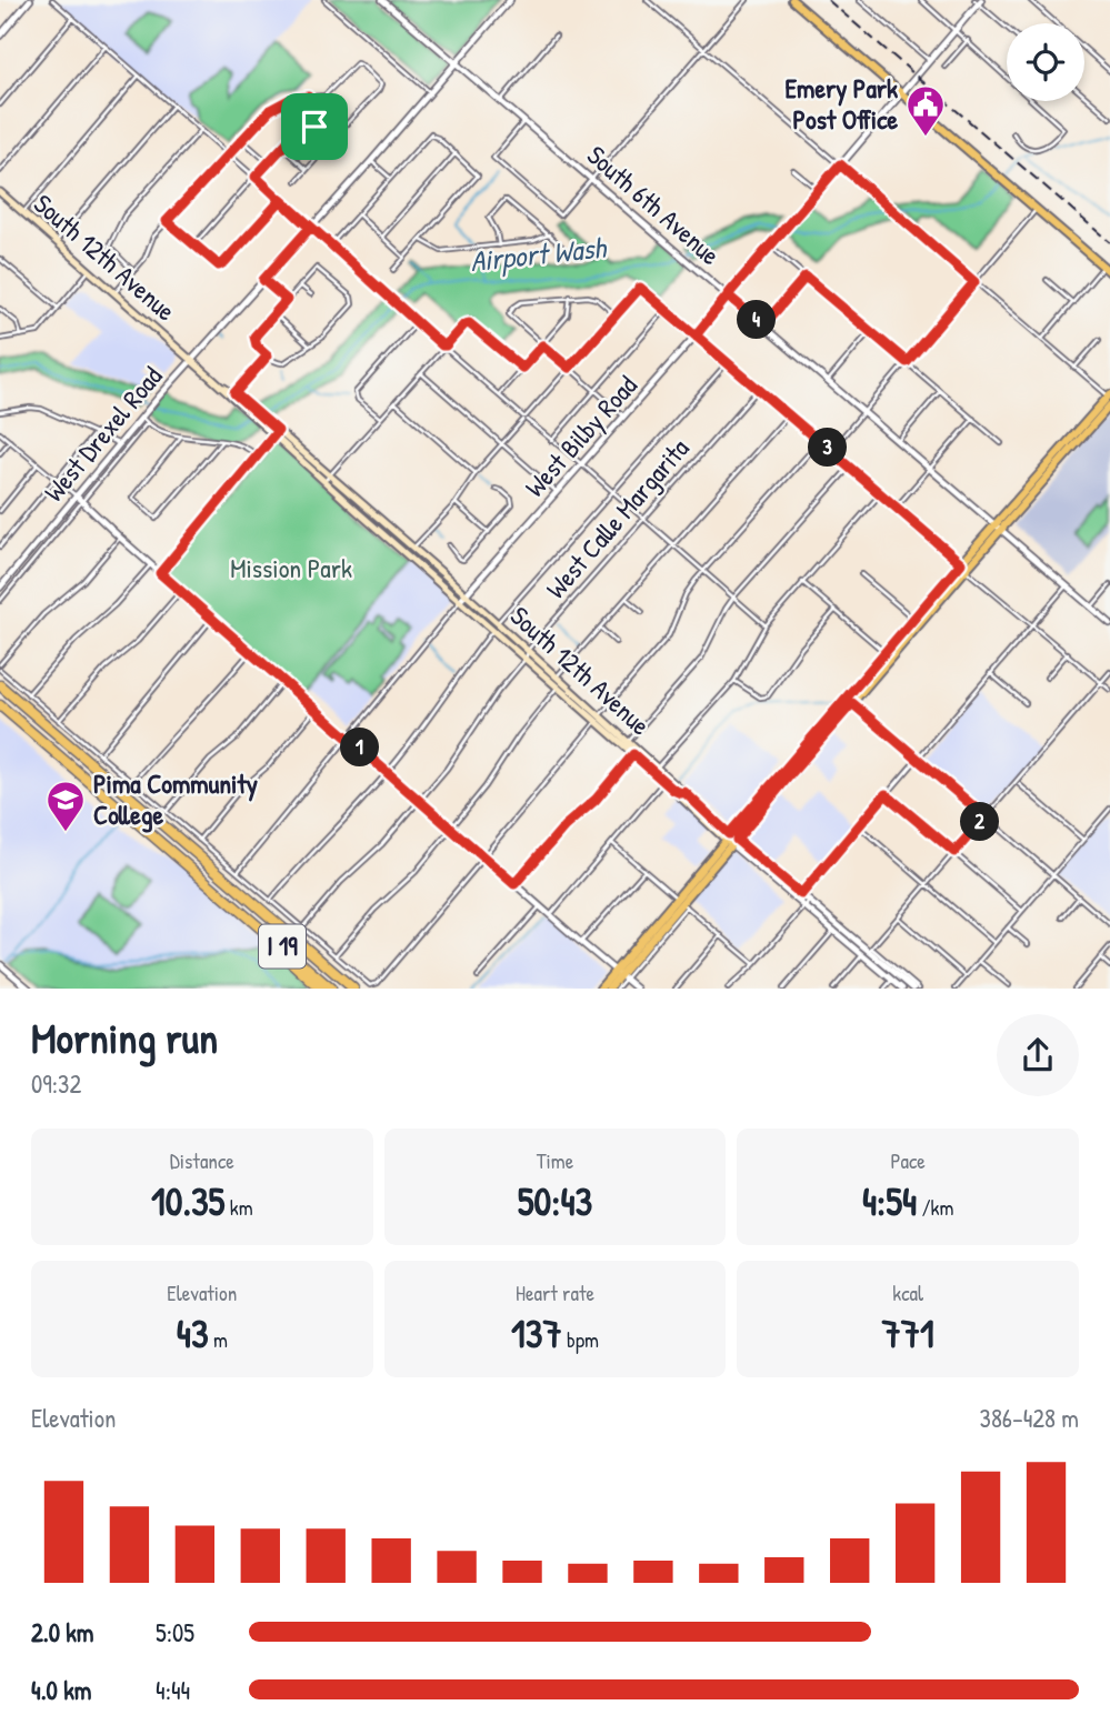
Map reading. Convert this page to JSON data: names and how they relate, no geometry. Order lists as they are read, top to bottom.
{
  "streets": {
    "highway": ["I 19"],
    "main road": ["South 12th Avenue"],
    "street": [
      "South 6th Avenue",
      "West Drexel Road",
      "West Bilby Road",
      "West Calle Margarita"
    ]
  },
  "crossings": [
    ["South 6th Avenue", "West Drexel Road"],
    ["South 6th Avenue", "West Bilby Road"],
    ["South 12th Avenue", "West Drexel Road"],
    ["South 12th Avenue", "West Bilby Road"],
    ["South 12th Avenue", "West Calle Margarita"]
  ],
  "water": ["Airport Wash"],
  "parks": ["Mission Park"],
  "places": {
    "public building": ["Emery Park Post Office"],
    "school or university": ["Pima Community College"]
  },
  "page": {
    "pins": [
      "4",
      "3",
      "1",
      "2"
    ],
    "heading": ["Morning run", "09:32"],
    "stats": [
      ["Distance", "10.35 km"],
      ["Time", "50:43"],
      ["Pace", "4:54 /km"],
      ["Elevation", "43 m"],
      ["Heart rate", "137 bpm"],
      ["kcal", "771"]
    ],
    "chart": ["Elevation", "386–428 m"],
    "list": [
      {
        "name": "2.0 km",
        "note": "5:05"
      },
      {
        "name": "4.0 km",
        "note": "4:44"
      }
    ]
  }
}
